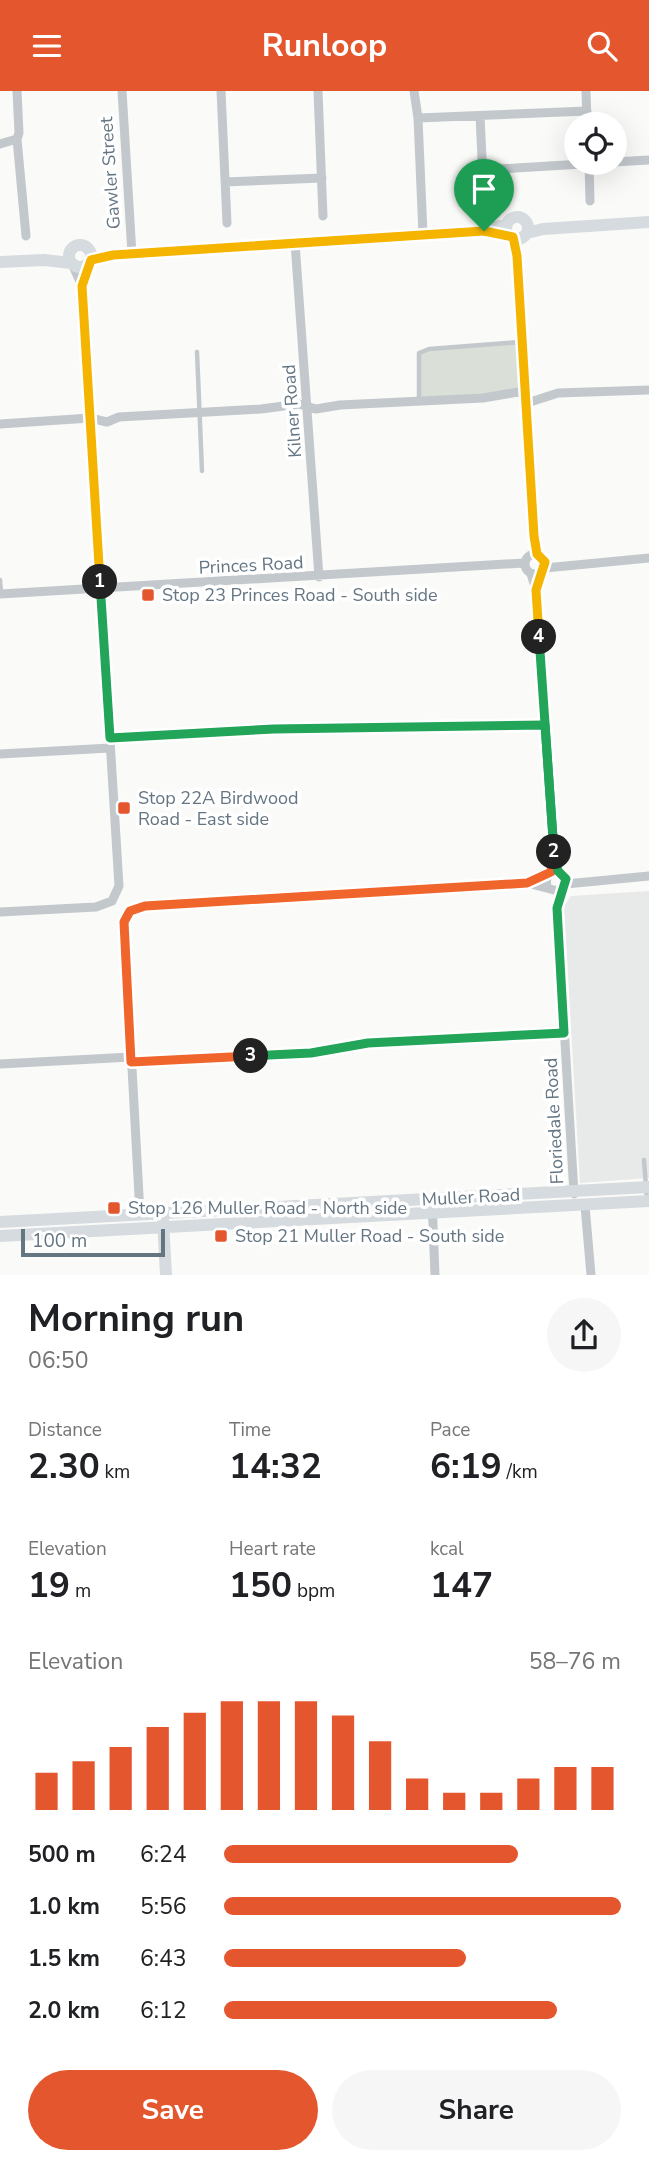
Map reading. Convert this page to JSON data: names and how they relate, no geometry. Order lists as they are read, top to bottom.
{
  "streets": {
    "main road": ["Muller Road"],
    "street": [
      "Gawler Street",
      "Kilner Road",
      "Princes Road",
      "Floriedale Road"
    ]
  },
  "crossings": [
    ["Kilner Road", "Princes Road"],
    ["Princes Road", "Floriedale Road"],
    ["Floriedale Road", "Muller Road"]
  ],
  "places": {
    "transit": [
      "Stop 23 Princes Road - South side",
      "Stop 22A Birdwood Road - East side",
      "Stop 126 Muller Road - North side",
      "Stop 21 Muller Road - South side"
    ]
  },
  "scale_bar": "100 m",
  "page": {
    "header": "Runloop",
    "pins": [
      "1",
      "4",
      "2",
      "3"
    ],
    "scale": "100 m",
    "heading": ["Morning run", "06:50"],
    "stats": [
      ["Distance", "2.30 km"],
      ["Time", "14:32"],
      ["Pace", "6:19 /km"],
      ["Elevation", "19 m"],
      ["Heart rate", "150 bpm"],
      ["kcal", "147"]
    ],
    "chart": ["Elevation", "58–76 m"],
    "list": [
      {
        "name": "500 m",
        "note": "6:24"
      },
      {
        "name": "1.0 km",
        "note": "5:56"
      },
      {
        "name": "1.5 km",
        "note": "6:43"
      },
      {
        "name": "2.0 km",
        "note": "6:12"
      }
    ],
    "buttons": ["Save", "Share"]
  }
}
